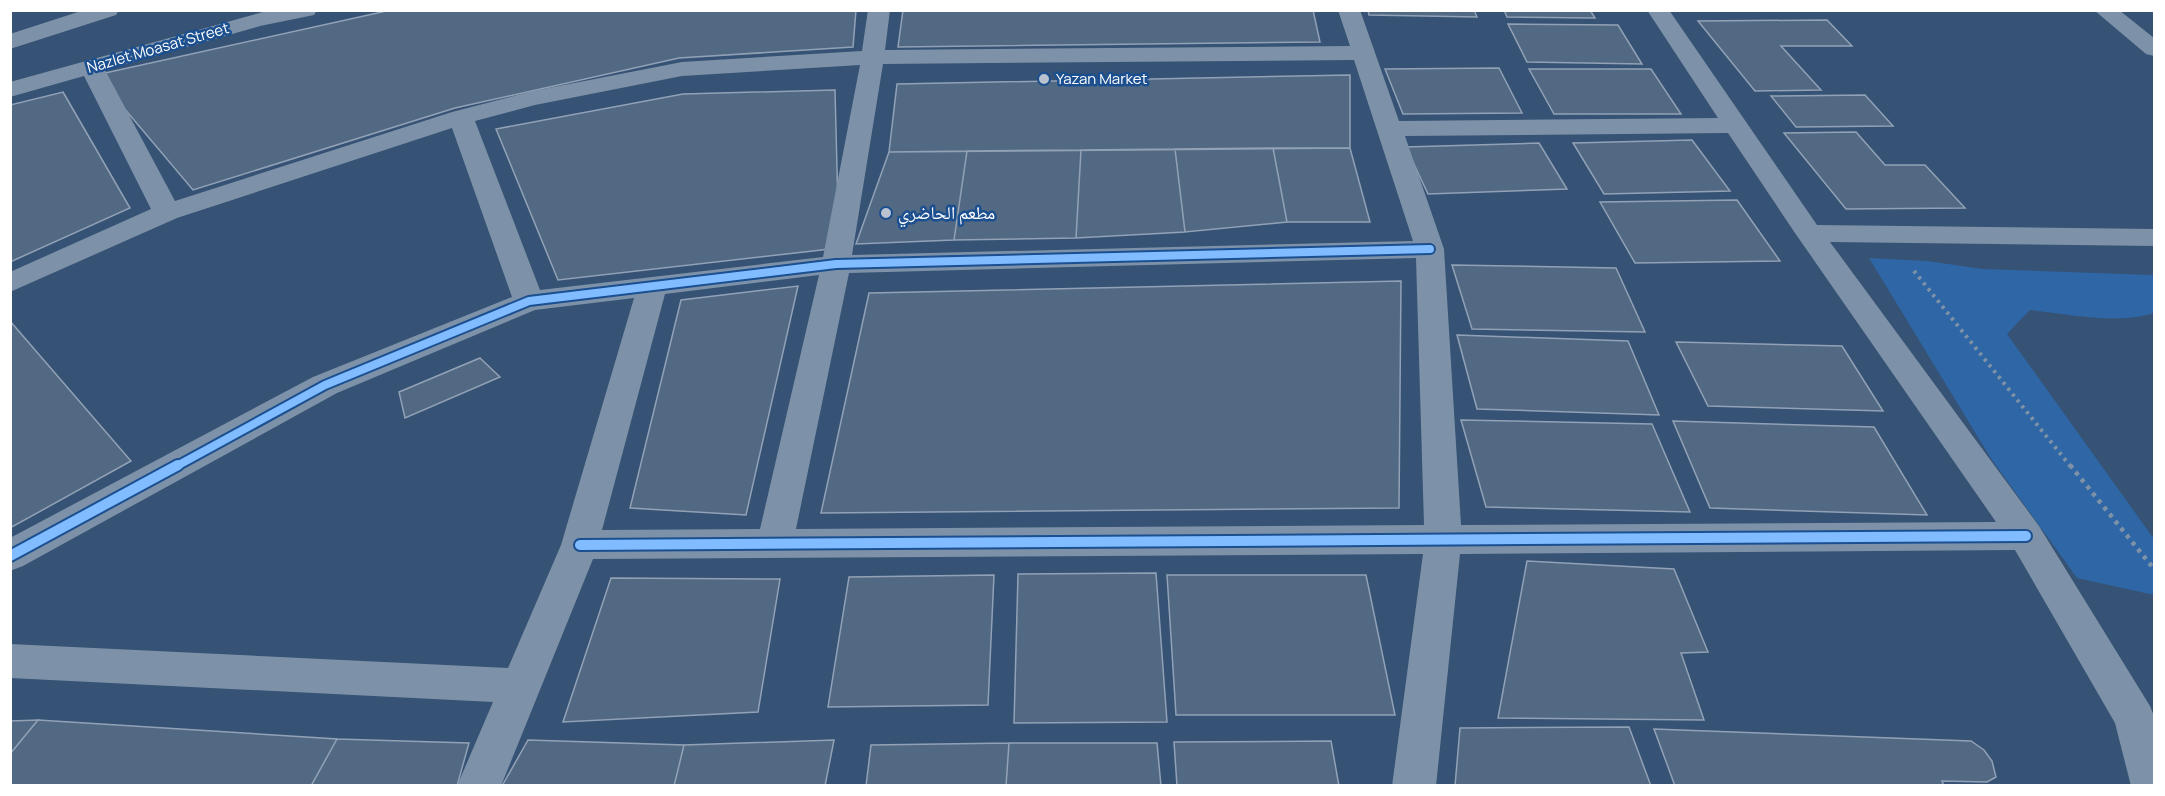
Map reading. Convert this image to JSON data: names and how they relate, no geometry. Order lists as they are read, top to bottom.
{
  "streets": {
    "street": ["Nazlet Moasat Street"]
  },
  "places": ["Yazan Market", "مطعم الحاضري"]
}
